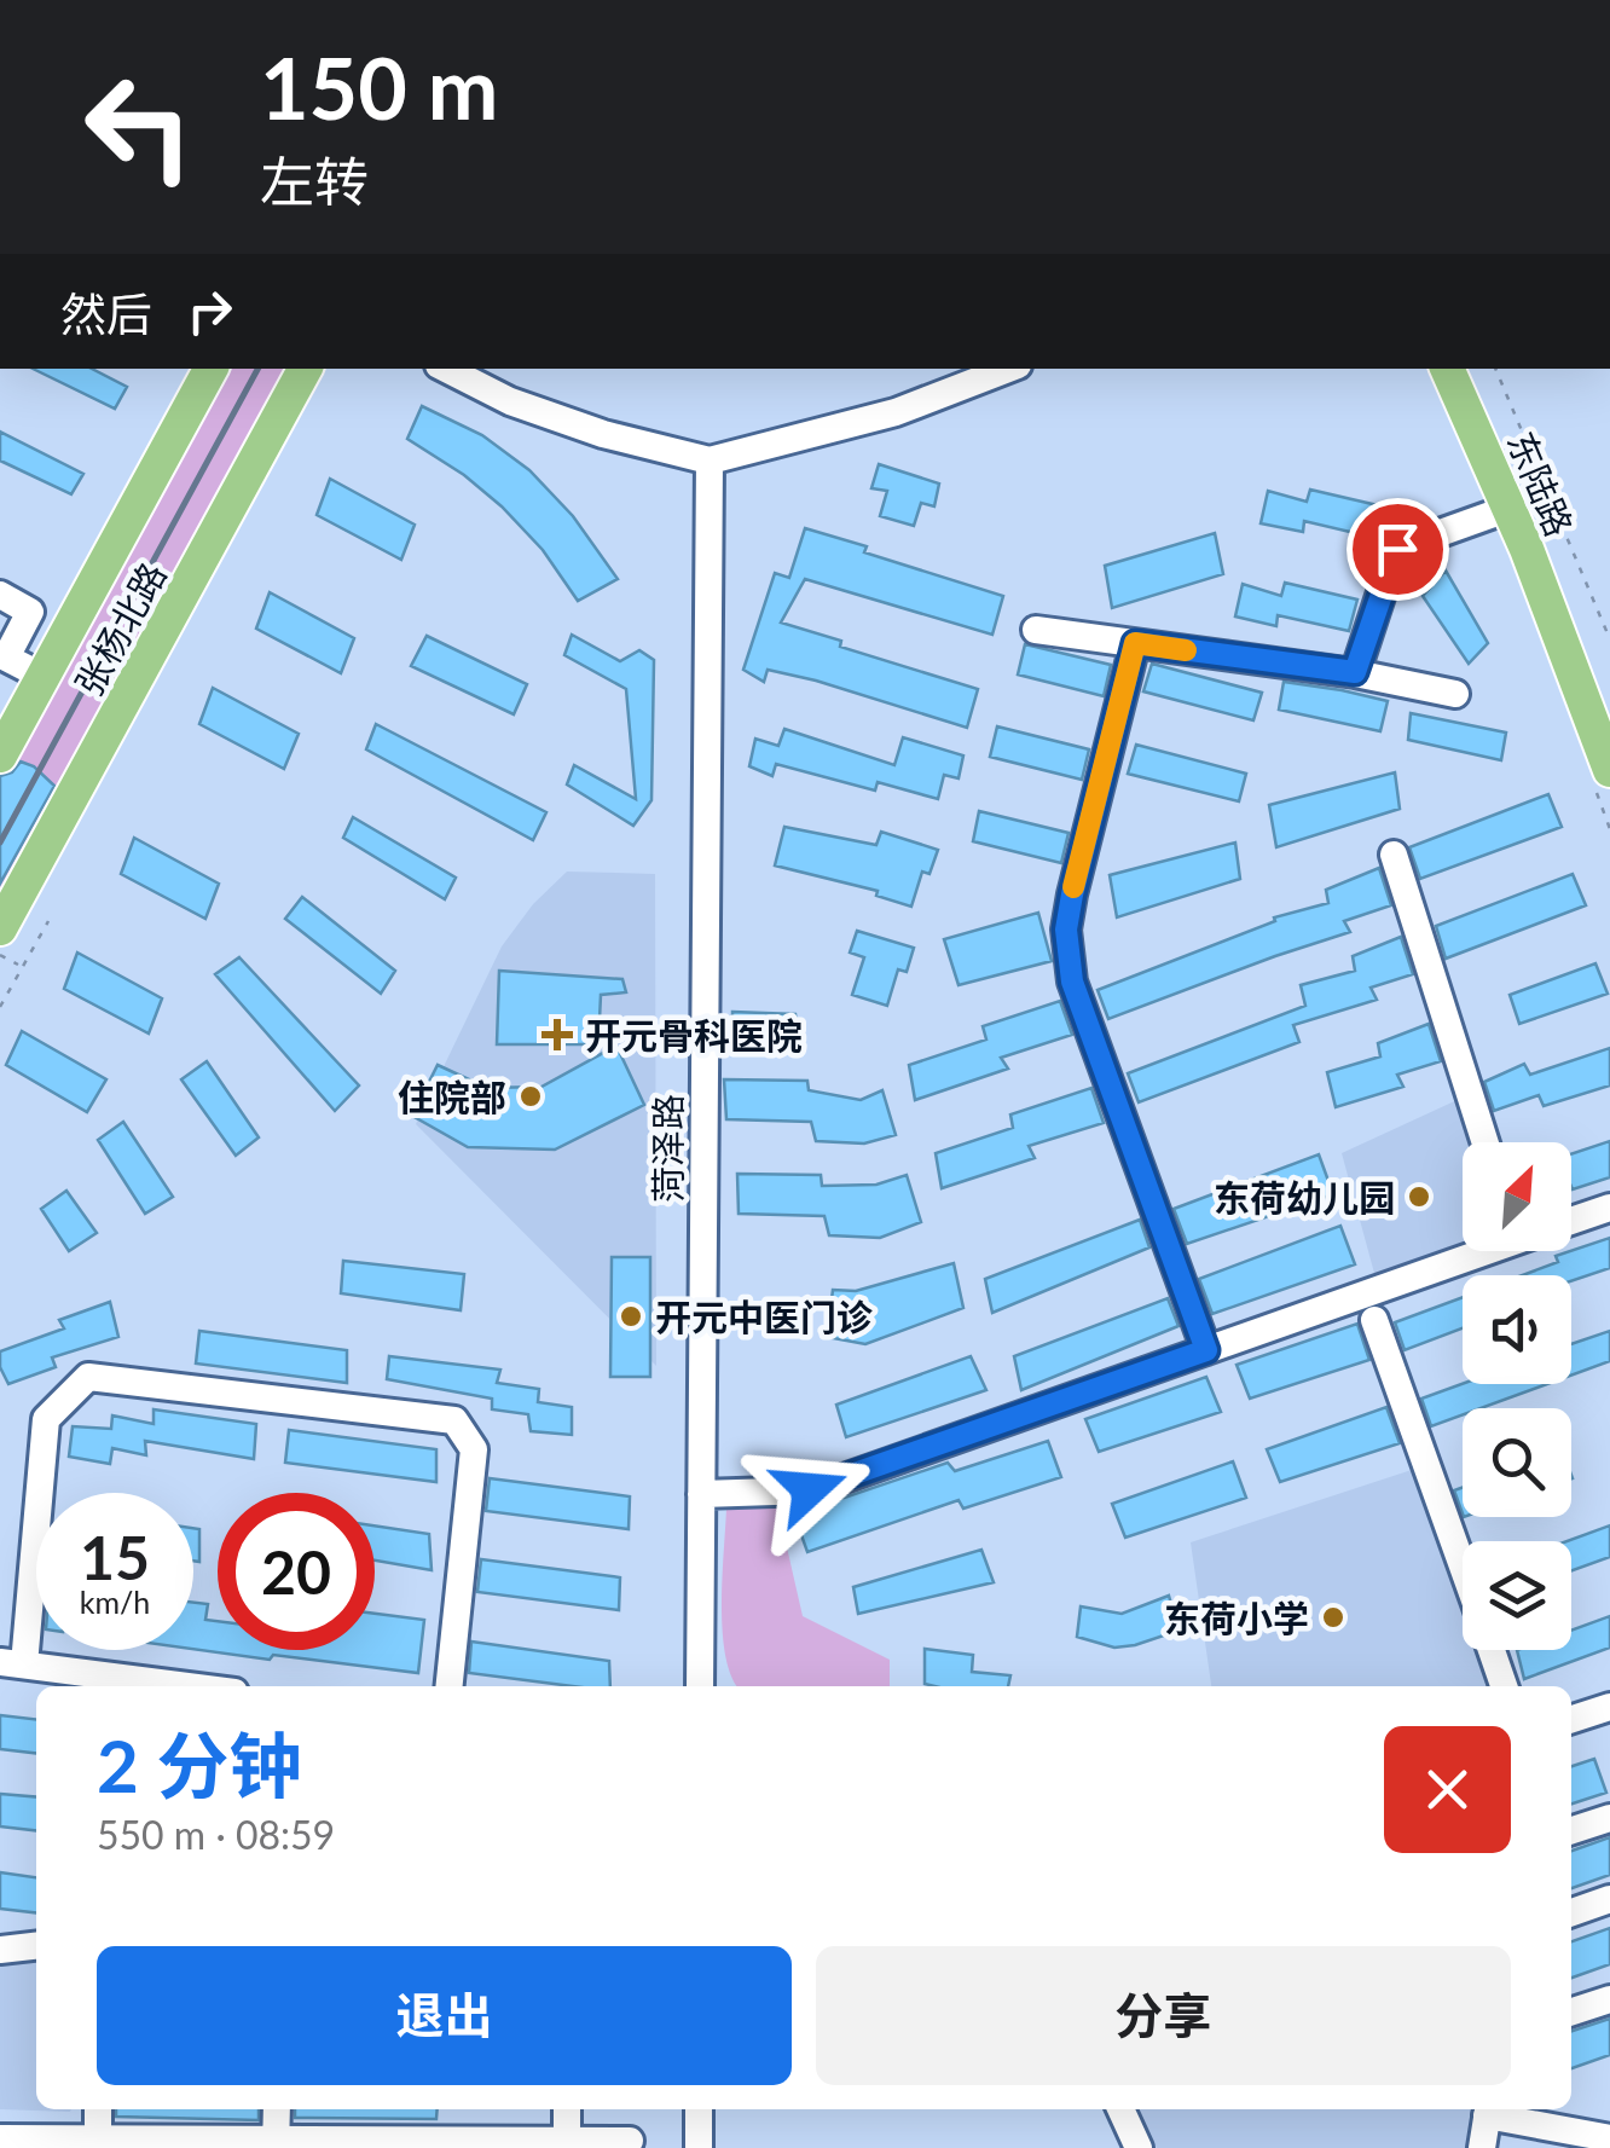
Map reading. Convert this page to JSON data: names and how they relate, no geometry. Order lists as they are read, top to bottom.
{
  "streets": {
    "main road": ["东陆路", "张杨北路"],
    "street": ["菏泽路"]
  },
  "places": {
    "health": ["开元骨科医院"],
    "other": [
      "住院部",
      "东荷幼儿园",
      "开元中医门诊",
      "东荷小学"
    ]
  },
  "north": "top right",
  "page": {
    "turn": ["150 m", "左转"],
    "then": "然后",
    "speed": "15 km/h",
    "limit": "20",
    "heading": ["2 分钟", "550 m · 08:59"],
    "buttons": ["退出", "分享"]
  }
}
